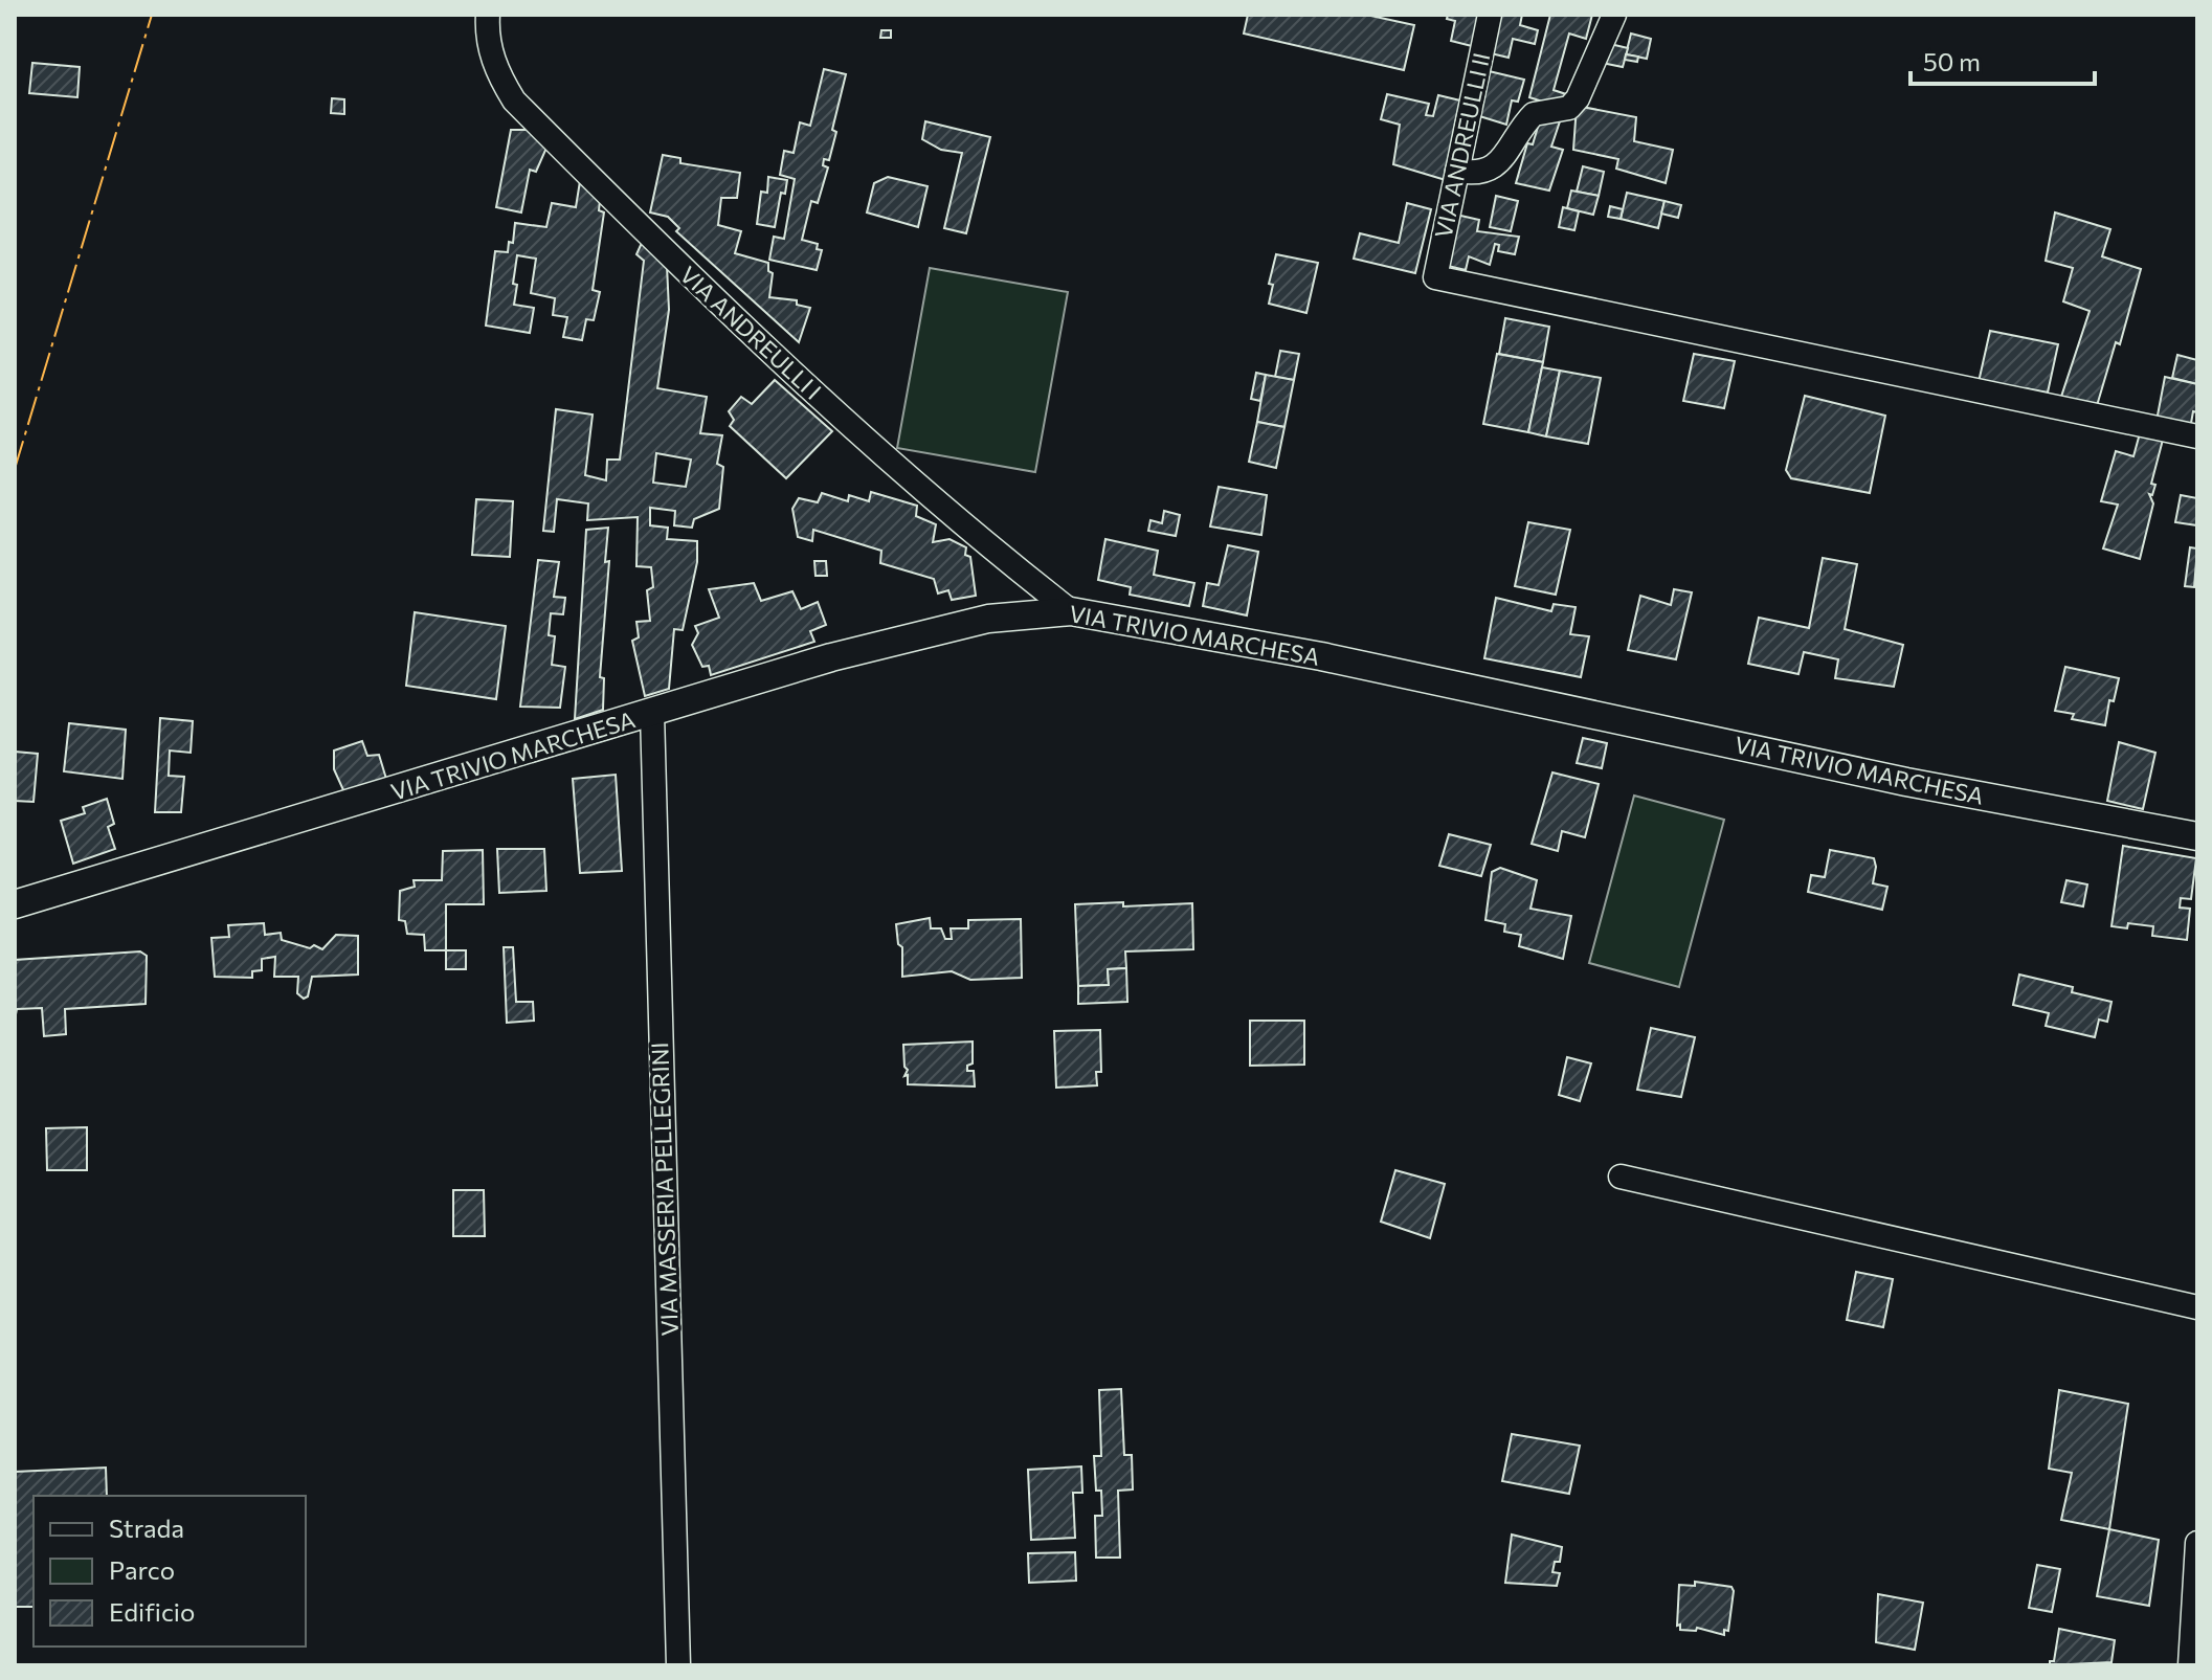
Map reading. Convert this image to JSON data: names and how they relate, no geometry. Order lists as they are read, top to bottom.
{
  "streets": {
    "street": [
      "VIA ANDREULLI II",
      "VIA ANDREULLI I",
      "VIA TRIVIO MARCHESA",
      "VIA MASSERIA PELLEGRINI"
    ]
  },
  "crossings": [
    ["VIA ANDREULLI I", "VIA TRIVIO MARCHESA"],
    ["VIA TRIVIO MARCHESA", "VIA MASSERIA PELLEGRINI"]
  ],
  "legend": ["Strada", "Parco", "Edificio"],
  "scale_bar": "50 m"
}
